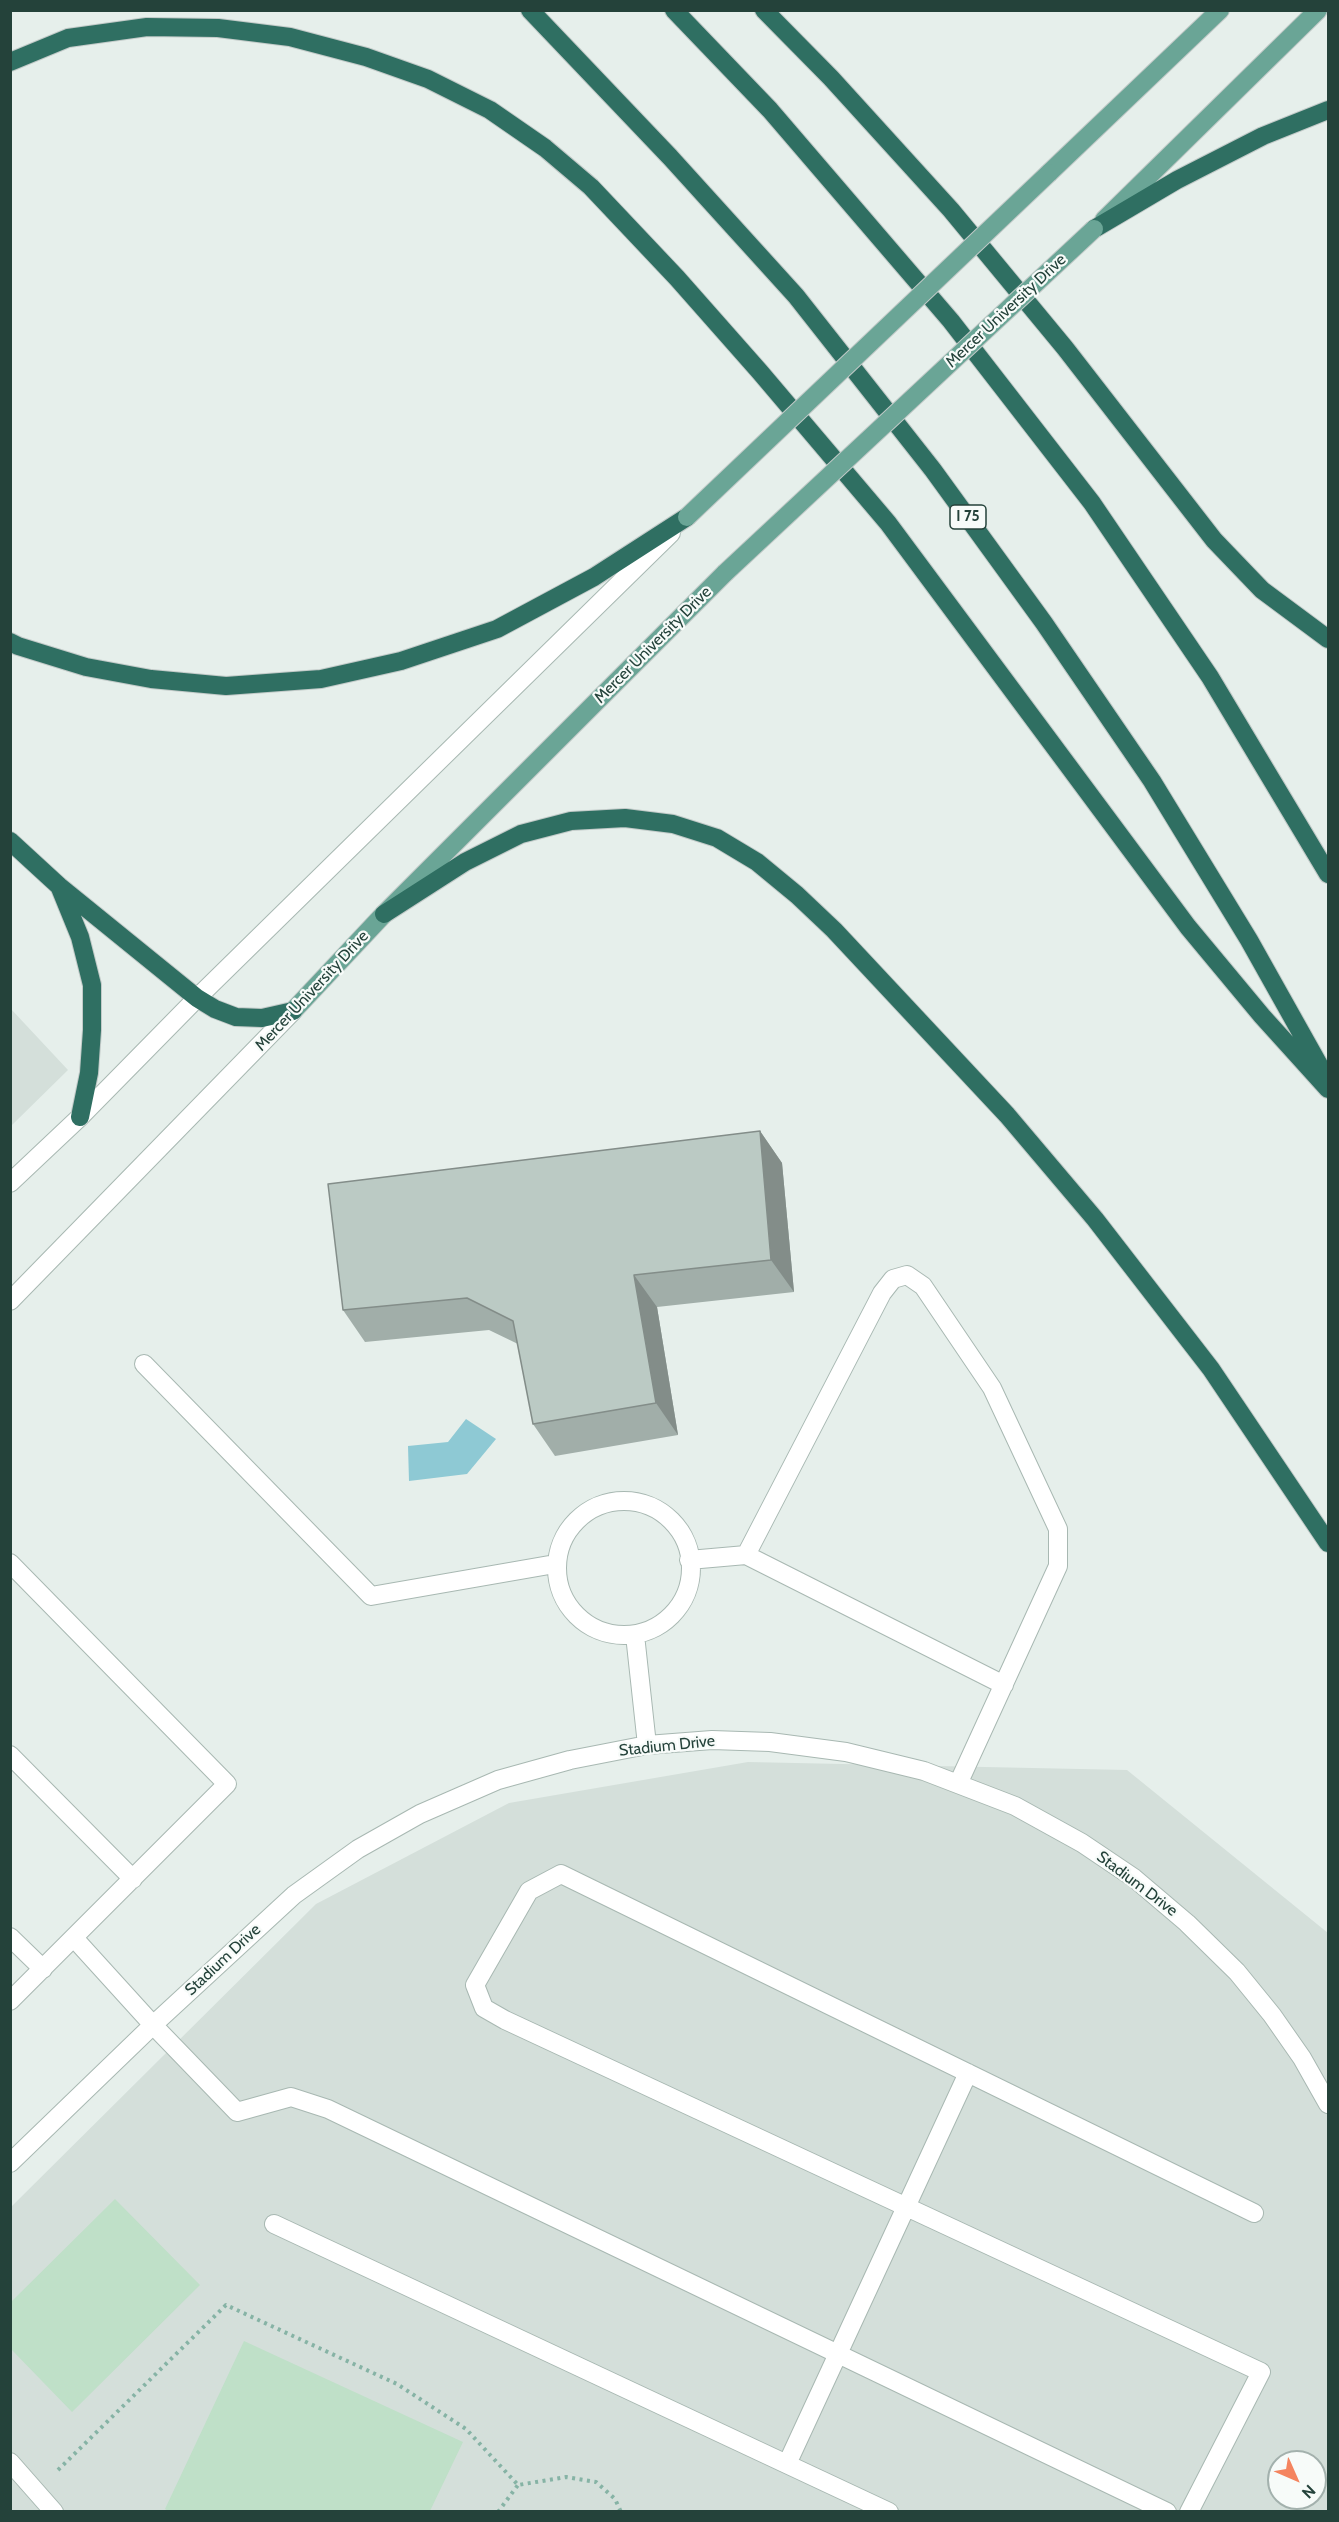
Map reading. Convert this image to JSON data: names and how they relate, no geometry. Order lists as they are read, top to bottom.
{
  "streets": {
    "highway": ["I 75"],
    "main road": ["Mercer University Drive"],
    "street": ["Stadium Drive"]
  },
  "north": "bottom right"
}
